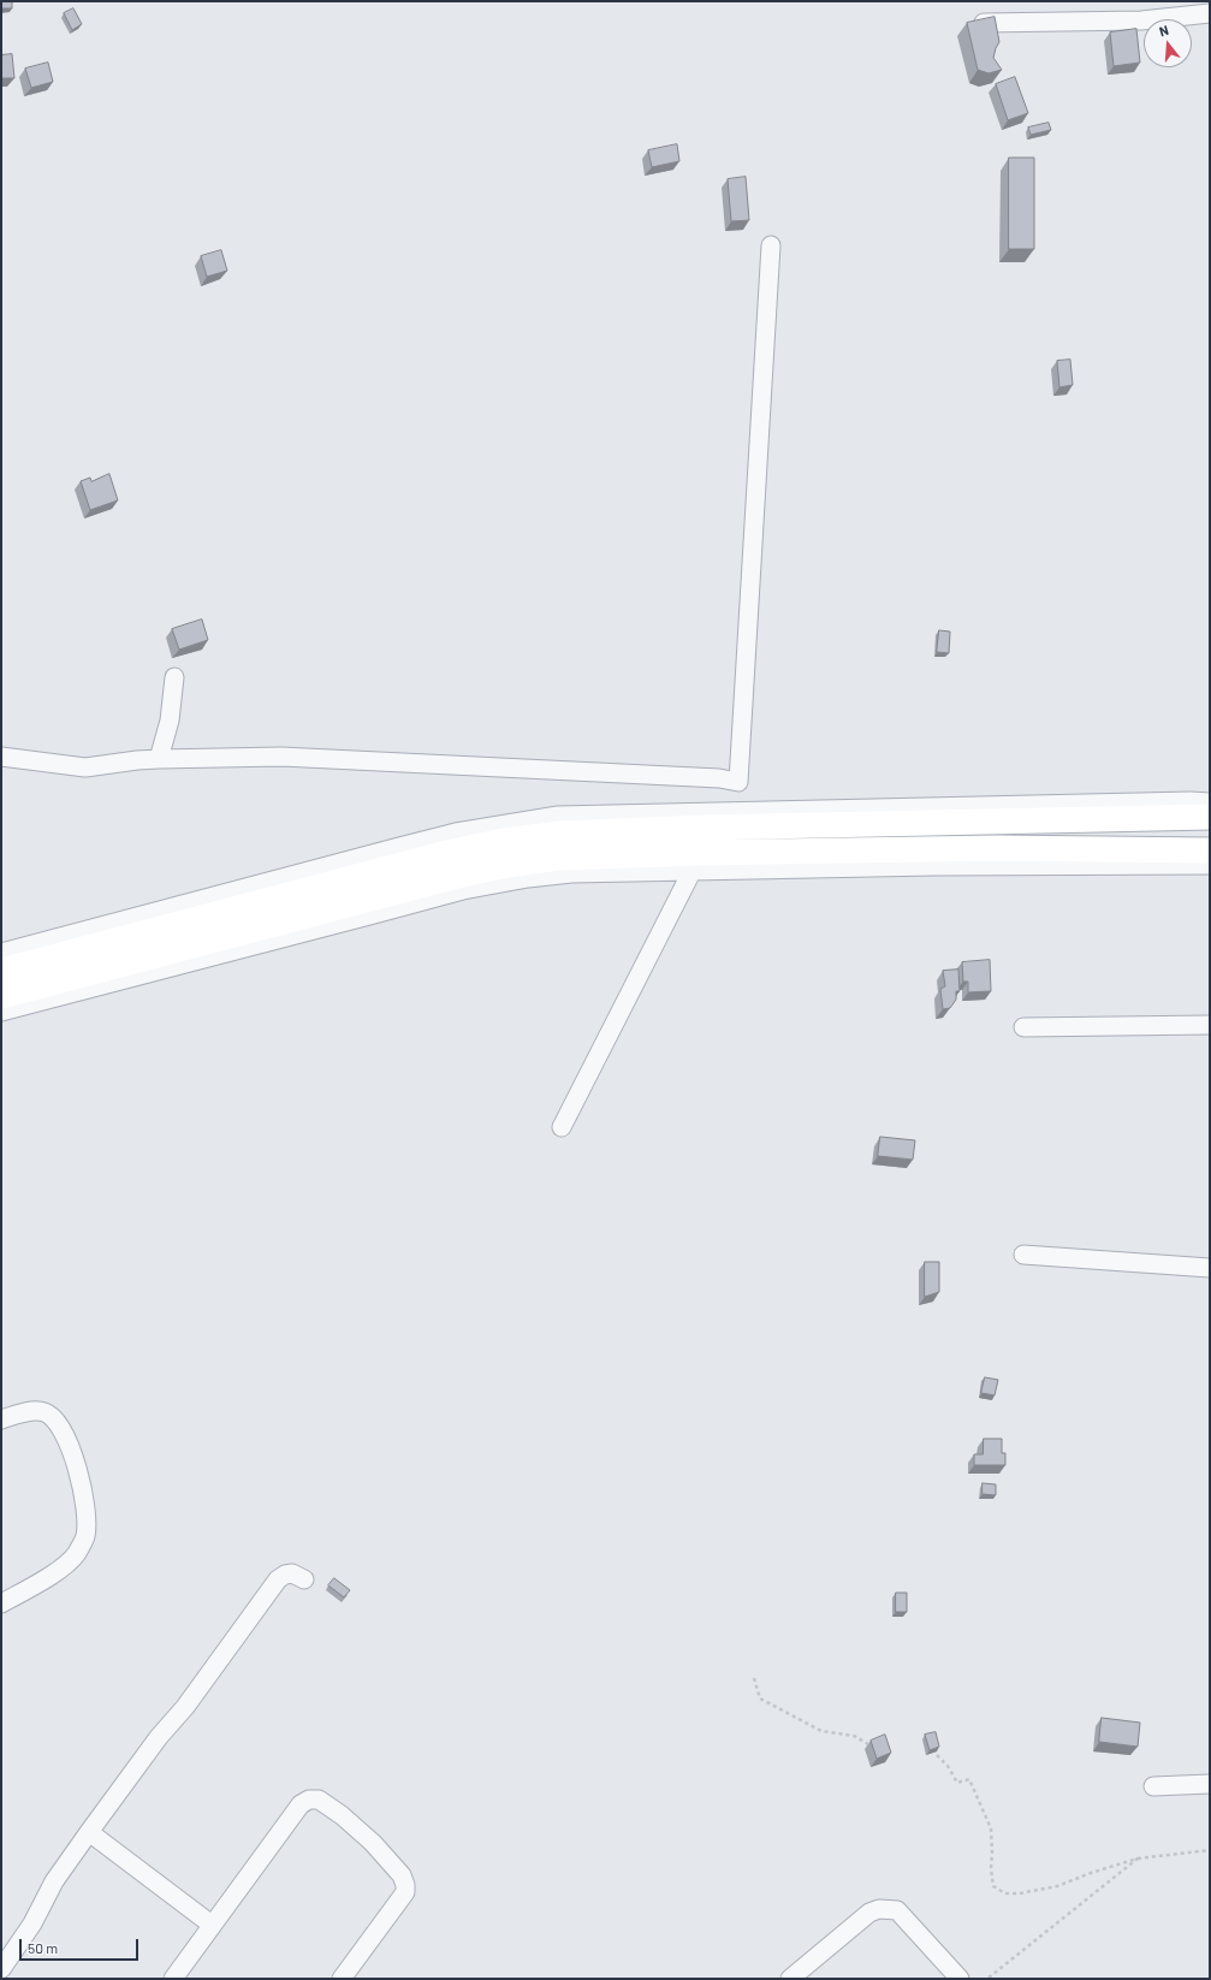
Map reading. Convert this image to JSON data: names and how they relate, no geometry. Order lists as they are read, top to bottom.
{
  "scale_bar": "50 m",
  "north": "top"
}
